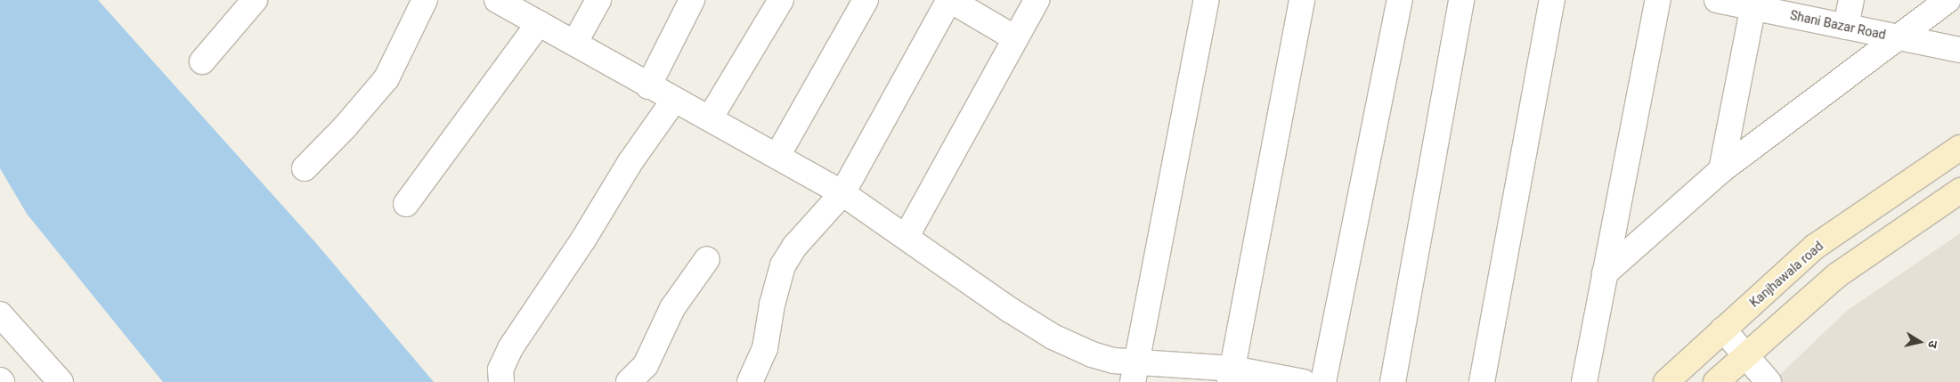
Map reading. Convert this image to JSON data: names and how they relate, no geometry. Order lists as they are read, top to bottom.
{
  "streets": {
    "main road": ["Kanjhawala road"],
    "street": ["Shani Bazar Road"]
  },
  "north": "right"
}
